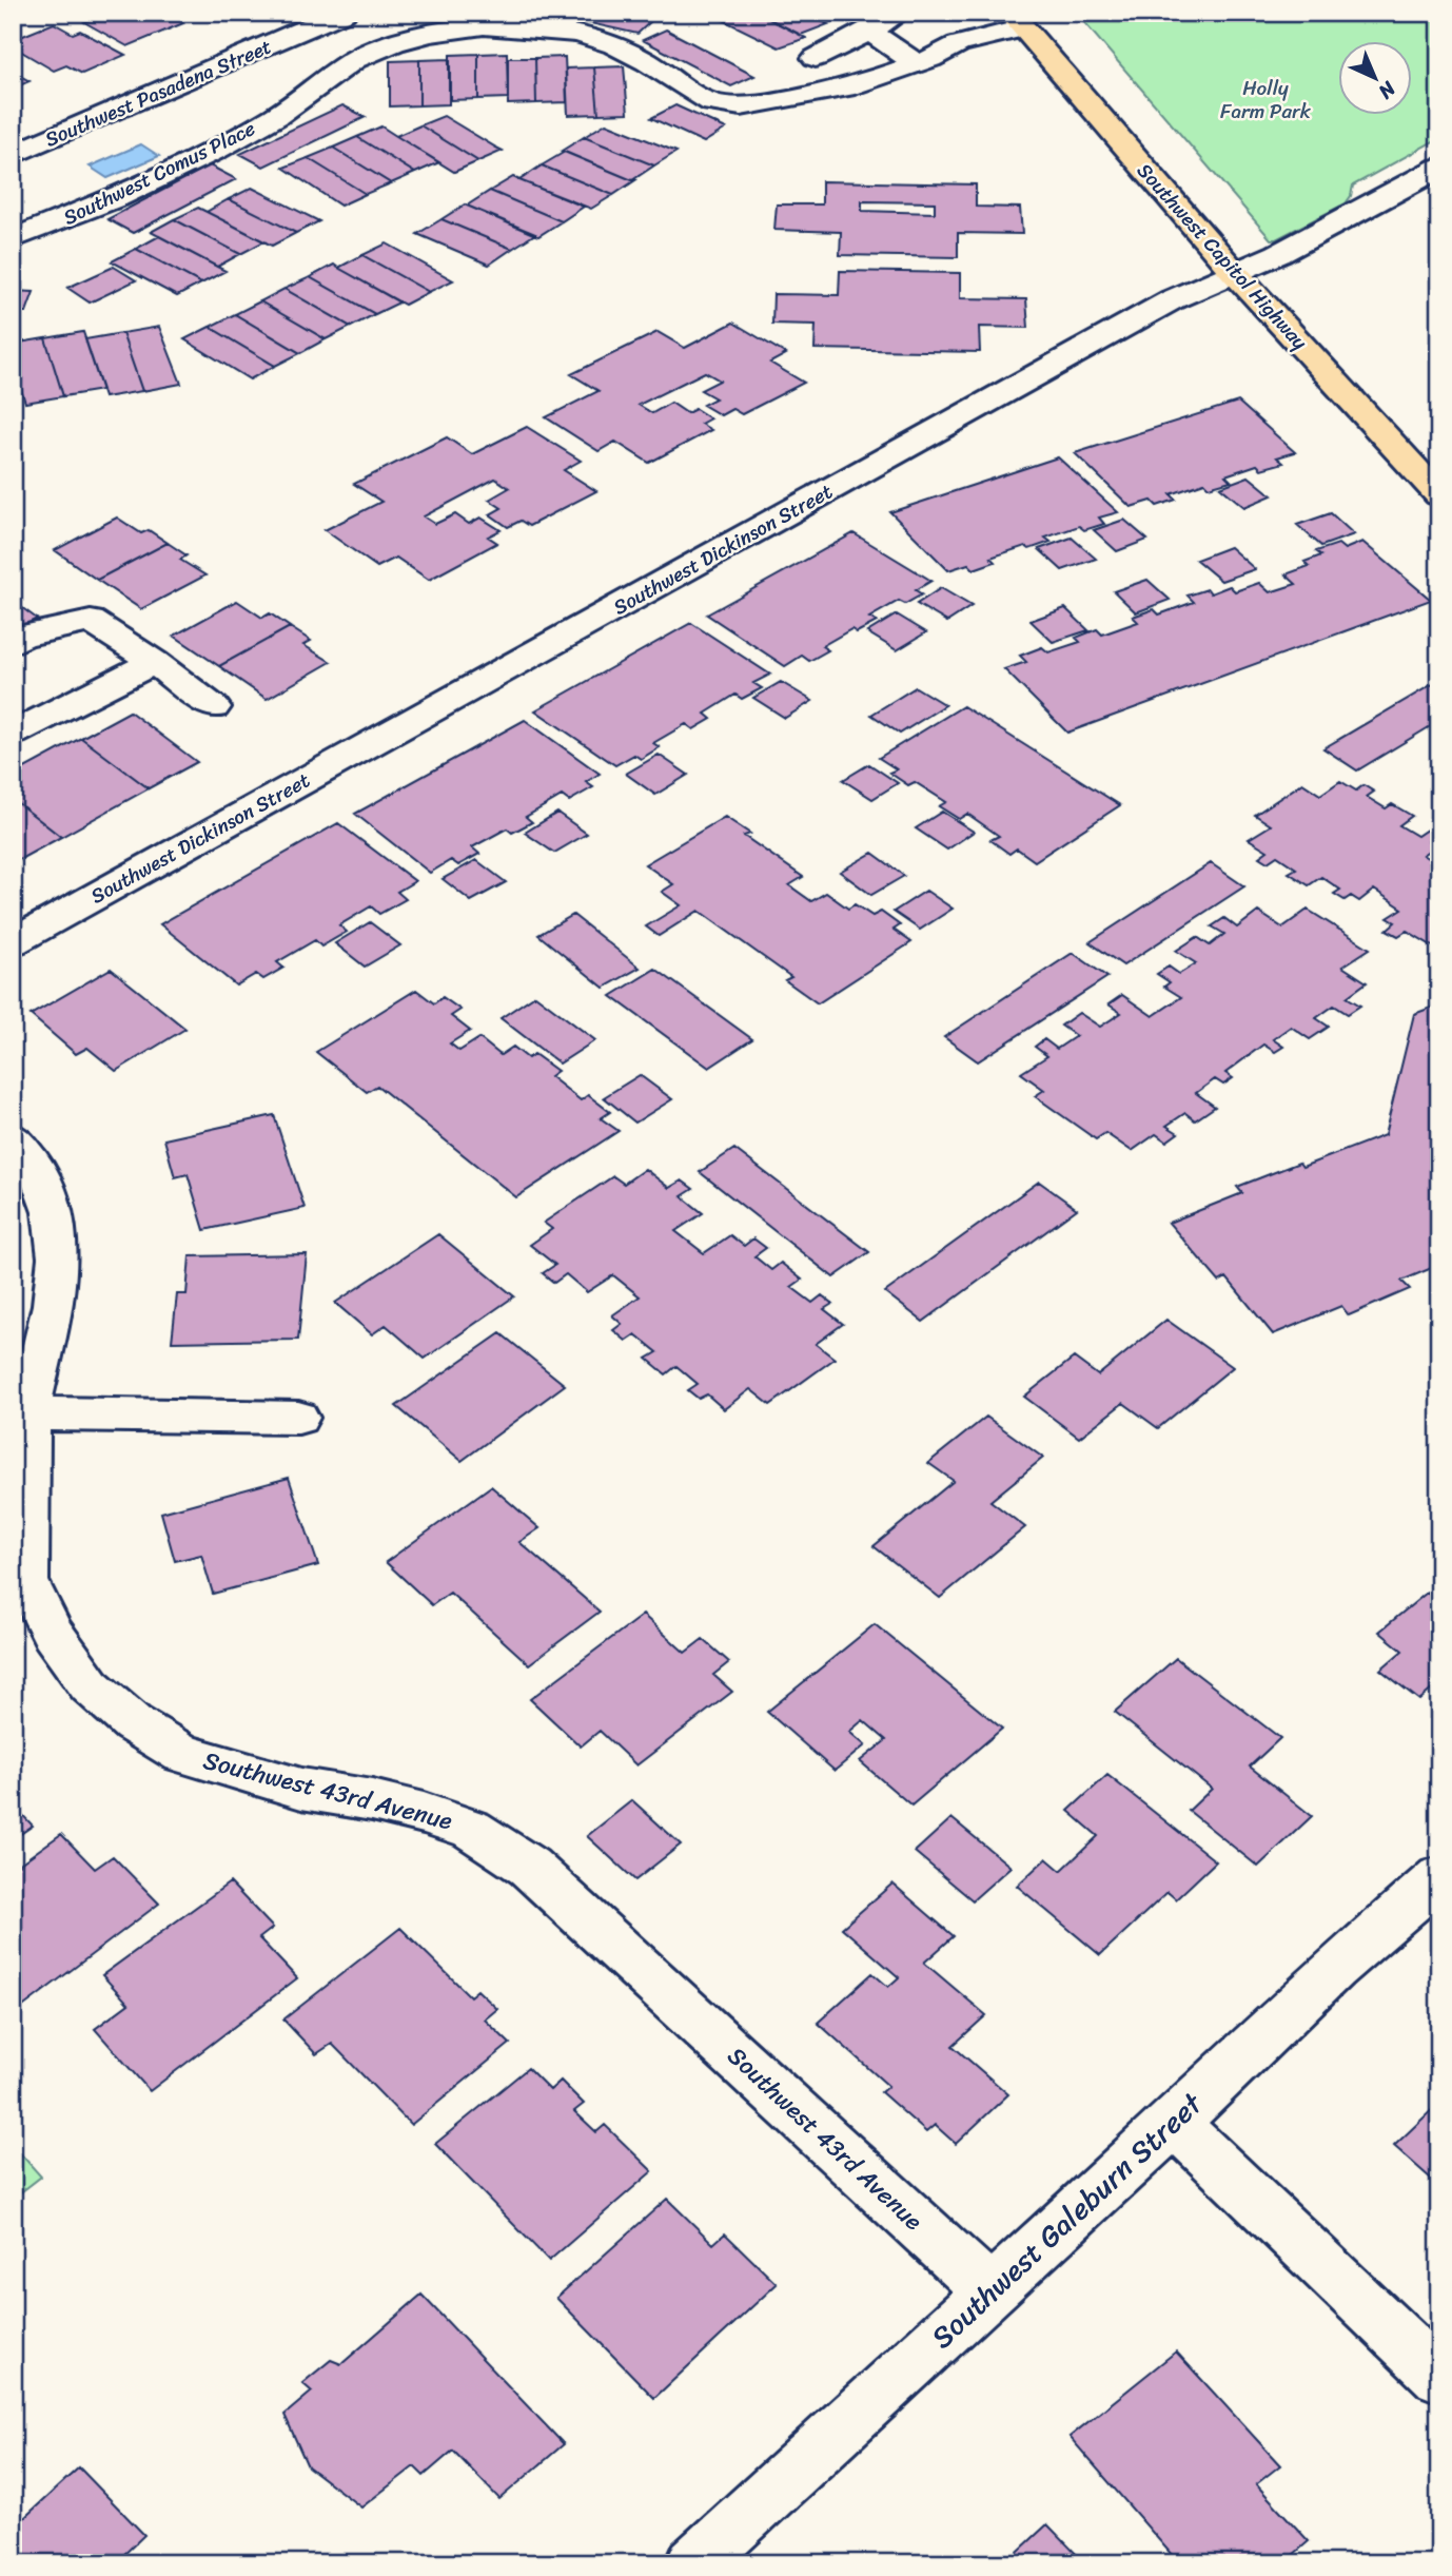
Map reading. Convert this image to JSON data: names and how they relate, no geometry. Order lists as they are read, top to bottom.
{
  "streets": {
    "main road": ["Southwest Capitol Highway"],
    "street": [
      "Southwest Pasadena Street",
      "Southwest Comus Place",
      "Southwest Dickinson Street",
      "Southwest 43rd Avenue",
      "Southwest Galeburn Street"
    ]
  },
  "crossings": [
    ["Southwest Comus Place", "Southwest Capitol Highway"],
    ["Southwest Capitol Highway", "Southwest Dickinson Street"],
    ["Southwest 43rd Avenue", "Southwest Galeburn Street"]
  ],
  "parks": ["Holly Farm Park"],
  "north": "bottom right"
}
